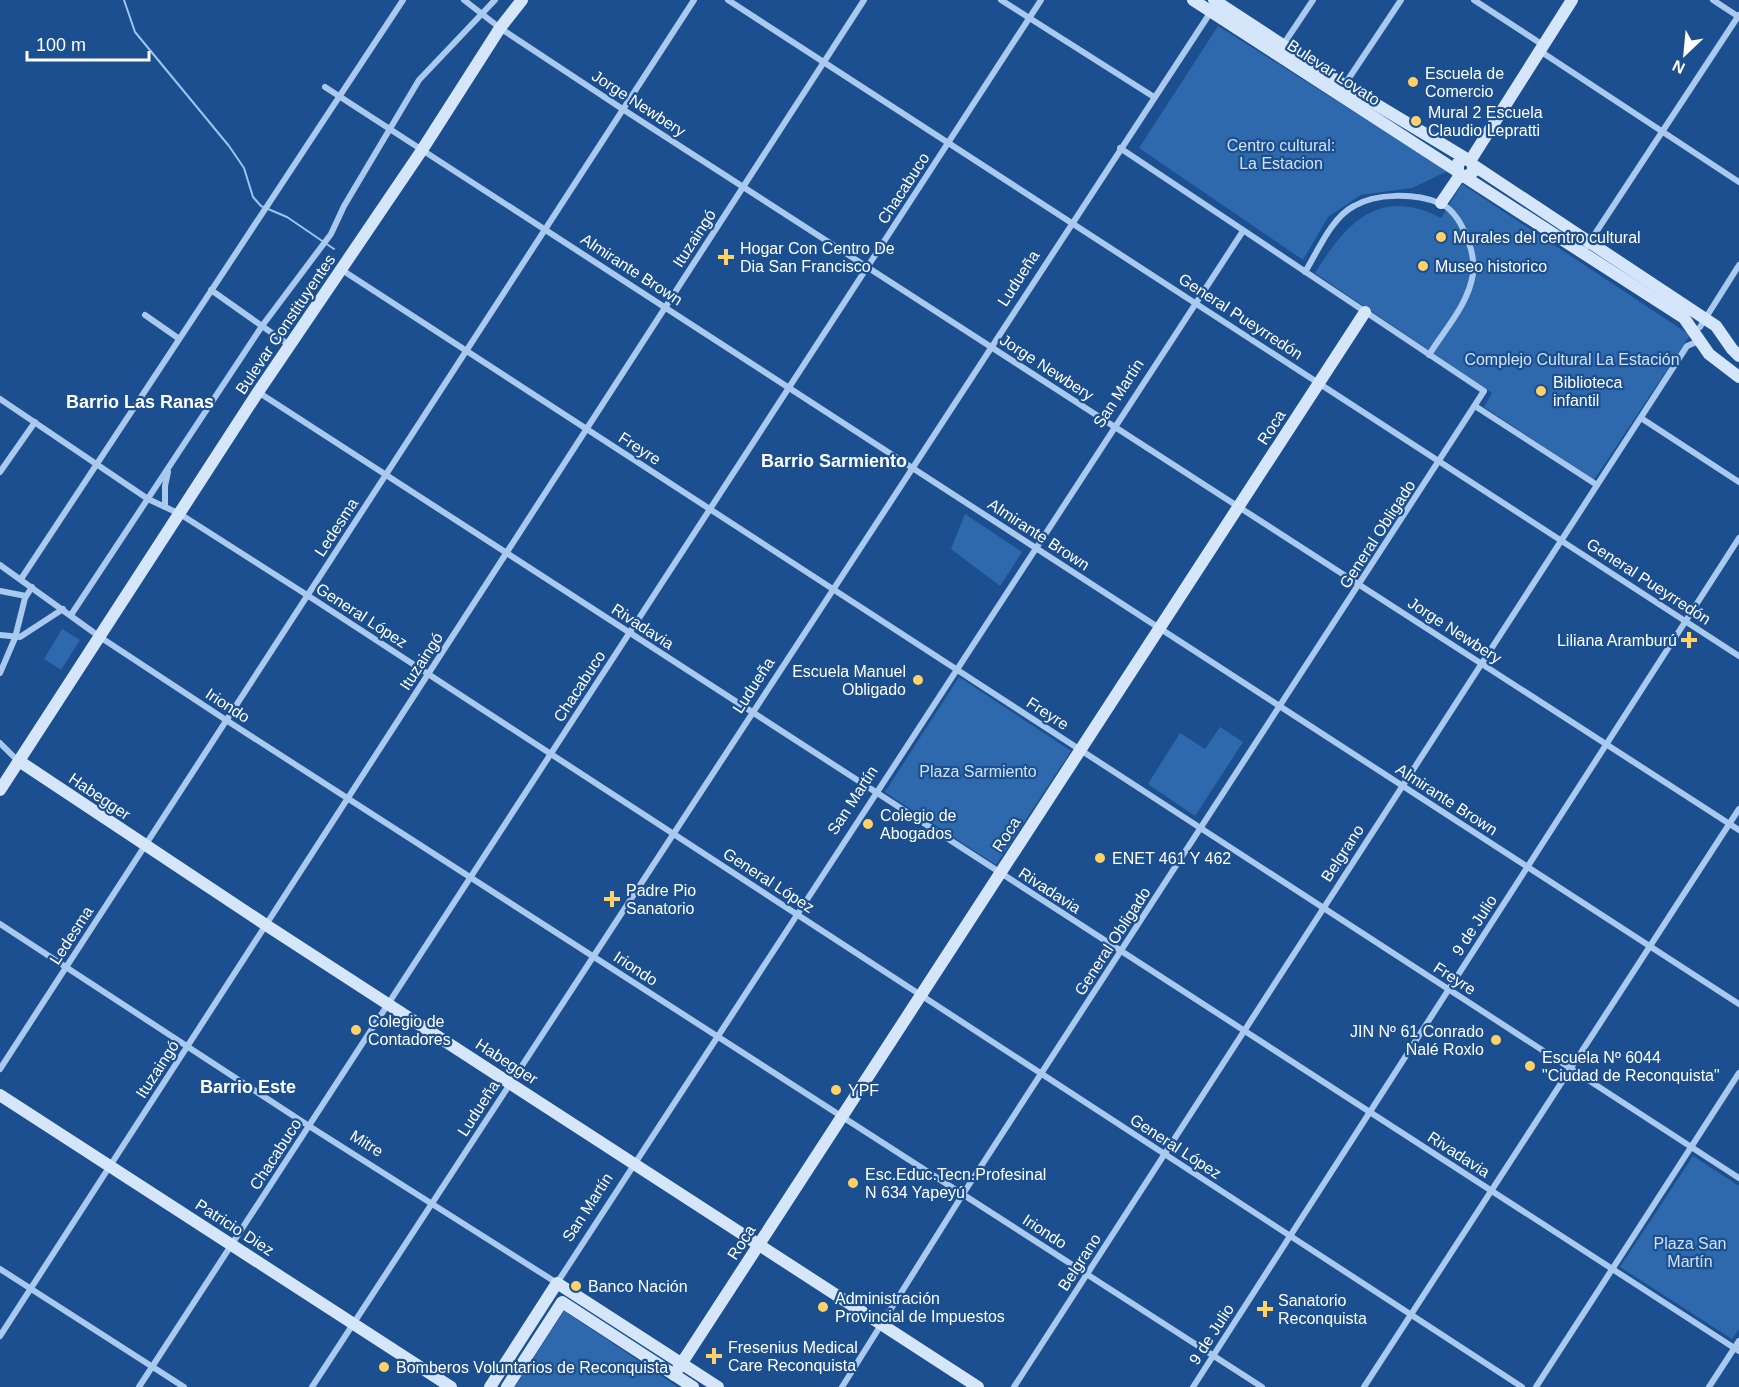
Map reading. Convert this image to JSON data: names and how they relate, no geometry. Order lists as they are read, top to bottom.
{
  "streets": {
    "street": [
      "Bulevar Lovato",
      "Jorge Newbery",
      "Chacabuco",
      "Ituzaingó",
      "Almirante Brown",
      "Ludueña",
      "General Pueyrredón",
      "Bulevar Constituyentes",
      "San Martín",
      "Roca",
      "Freyre",
      "Ledesma",
      "General Obligado",
      "General López",
      "Rivadavia",
      "Iriondo",
      "Habegger",
      "Belgrano",
      "9 de Julio",
      "Mitre",
      "Patricio Diez"
    ]
  },
  "crossings": [
    ["Bulevar Lovato", "Ludueña"],
    ["Bulevar Lovato", "Belgrano"],
    ["Jorge Newbery", "Chacabuco"],
    ["Jorge Newbery", "Ituzaingó"],
    ["Jorge Newbery", "Ludueña"],
    ["Jorge Newbery", "Bulevar Constituyentes"],
    ["Jorge Newbery", "San Martín"],
    ["Jorge Newbery", "Roca"],
    ["Jorge Newbery", "Ledesma"],
    ["Jorge Newbery", "General Obligado"],
    ["Jorge Newbery", "Belgrano"],
    ["Jorge Newbery", "9 de Julio"],
    ["Chacabuco", "Almirante Brown"],
    ["Chacabuco", "General Pueyrredón"],
    ["Chacabuco", "Freyre"],
    ["Chacabuco", "General López"],
    ["Chacabuco", "Rivadavia"],
    ["Chacabuco", "Iriondo"],
    ["Chacabuco", "Habegger"],
    ["Chacabuco", "Mitre"],
    ["Chacabuco", "Patricio Diez"],
    ["Ituzaingó", "Almirante Brown"],
    ["Ituzaingó", "General Pueyrredón"],
    ["Ituzaingó", "Freyre"],
    ["Ituzaingó", "General López"],
    ["Ituzaingó", "Rivadavia"],
    ["Ituzaingó", "Iriondo"],
    ["Ituzaingó", "Habegger"],
    ["Ituzaingó", "Mitre"],
    ["Ituzaingó", "Patricio Diez"],
    ["Almirante Brown", "Ludueña"],
    ["Almirante Brown", "Bulevar Constituyentes"],
    ["Almirante Brown", "San Martín"],
    ["Almirante Brown", "Roca"],
    ["Almirante Brown", "Ledesma"],
    ["Almirante Brown", "General Obligado"],
    ["Almirante Brown", "Belgrano"],
    ["Almirante Brown", "9 de Julio"],
    ["Ludueña", "General Pueyrredón"],
    ["Ludueña", "Freyre"],
    ["Ludueña", "General López"],
    ["Ludueña", "Rivadavia"],
    ["Ludueña", "Iriondo"],
    ["Ludueña", "Habegger"],
    ["Ludueña", "Mitre"],
    ["Ludueña", "Patricio Diez"],
    ["General Pueyrredón", "San Martín"],
    ["General Pueyrredón", "Roca"],
    ["General Pueyrredón", "General Obligado"],
    ["General Pueyrredón", "Belgrano"],
    ["General Pueyrredón", "9 de Julio"],
    ["Bulevar Constituyentes", "Freyre"],
    ["Bulevar Constituyentes", "General López"],
    ["Bulevar Constituyentes", "Rivadavia"],
    ["Bulevar Constituyentes", "Iriondo"],
    ["Bulevar Constituyentes", "Habegger"],
    ["San Martín", "Freyre"],
    ["San Martín", "General López"],
    ["San Martín", "Rivadavia"],
    ["San Martín", "Iriondo"],
    ["San Martín", "Habegger"],
    ["San Martín", "Mitre"],
    ["Roca", "Freyre"],
    ["Roca", "General Obligado"],
    ["Roca", "General López"],
    ["Roca", "Rivadavia"],
    ["Roca", "Iriondo"],
    ["Roca", "Habegger"],
    ["Roca", "Mitre"],
    ["Freyre", "Ledesma"],
    ["Freyre", "General Obligado"],
    ["Freyre", "Belgrano"],
    ["Freyre", "9 de Julio"],
    ["Ledesma", "General López"],
    ["Ledesma", "Rivadavia"],
    ["Ledesma", "Iriondo"],
    ["Ledesma", "Habegger"],
    ["Ledesma", "Mitre"],
    ["General Obligado", "General López"],
    ["General Obligado", "Rivadavia"],
    ["General Obligado", "Iriondo"],
    ["General Obligado", "Habegger"],
    ["General López", "Belgrano"],
    ["General López", "9 de Julio"],
    ["Rivadavia", "Belgrano"],
    ["Rivadavia", "9 de Julio"],
    ["Iriondo", "Belgrano"],
    ["Iriondo", "9 de Julio"]
  ],
  "districts": ["Barrio Las Ranas", "Barrio Sarmiento", "Barrio Este"],
  "parks": [
    "Centro cultural: La Estacion",
    "Complejo Cultural La Estación",
    "Plaza Sarmiento",
    "Plaza San Martín"
  ],
  "places": {
    "other": [
      "Escuela de Comercio",
      "Mural 2 Escuela Claudio Lepratti",
      "Murales del centro cultural",
      "Museo historico",
      "Biblioteca infantil",
      "Escuela Manuel Obligado",
      "Colegio de Abogados",
      "ENET 461 Y 462",
      "Colegio de Contadores",
      "JIN Nº 61 Conrado Nalé Roxlo",
      "Escuela Nº 6044 \"Ciudad de Reconquista\"",
      "YPF",
      "Esc.Educ.Tecn.Profesinal N 634 Yapeyú",
      "Banco Nación",
      "Administración Provincial de Impuestos",
      "Bomberos Voluntarios de Reconquista"
    ],
    "health": [
      "Hogar Con Centro De Dia San Francisco",
      "Liliana Aramburú",
      "Padre Pio Sanatorio",
      "Sanatorio Reconquista",
      "Fresenius Medical Care Reconquista"
    ]
  },
  "scale_bar": "100 m",
  "north": "bottom left"
}
